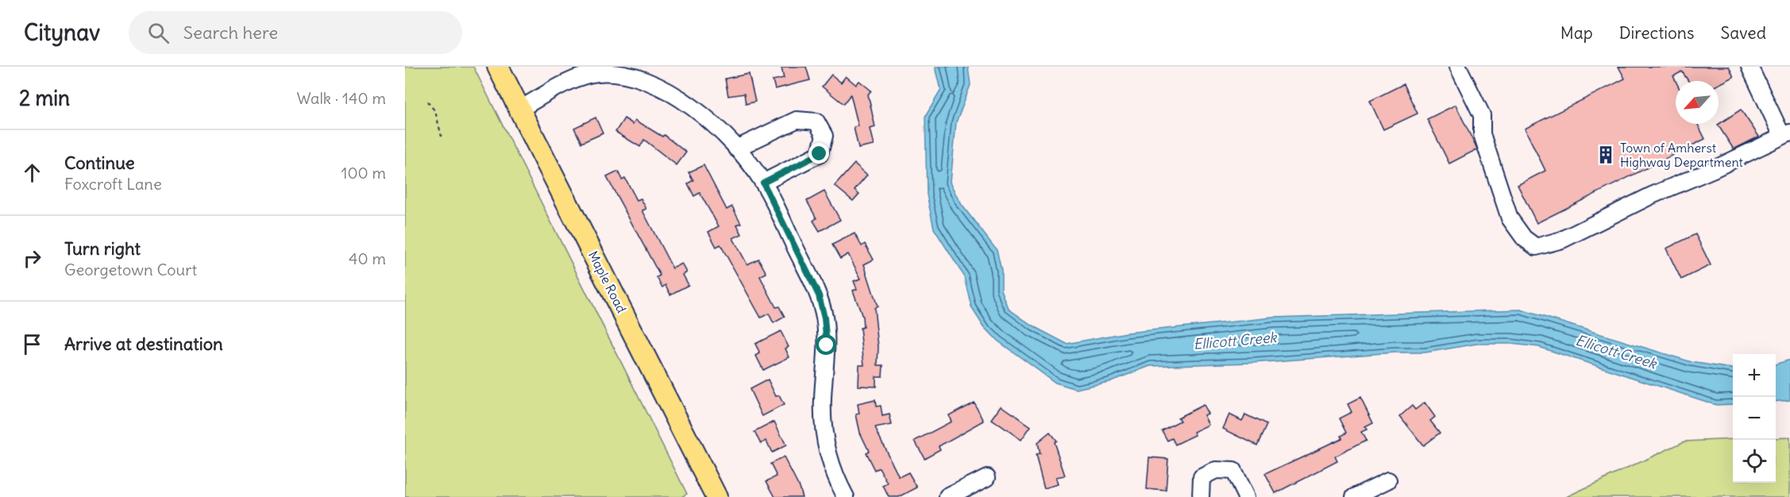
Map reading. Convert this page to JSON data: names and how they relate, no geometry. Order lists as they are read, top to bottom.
{
  "streets": {
    "main road": ["Maple Road"]
  },
  "water": ["Ellicott Creek"],
  "places": {
    "building": ["Town of Amherst Highway Department"]
  },
  "north": "bottom left",
  "page": {
    "header": "Citynav",
    "search": "Search here",
    "nav": ["Map", "Directions", "Saved"],
    "heading": ["2 min", "Walk · 140 m"],
    "list": [
      ["Continue", "Foxcroft Lane", "100 m"],
      ["Turn right", "Georgetown Court", "40 m"],
      "Arrive at destination"
    ],
    "map_buttons": ["+", "−"]
  }
}
